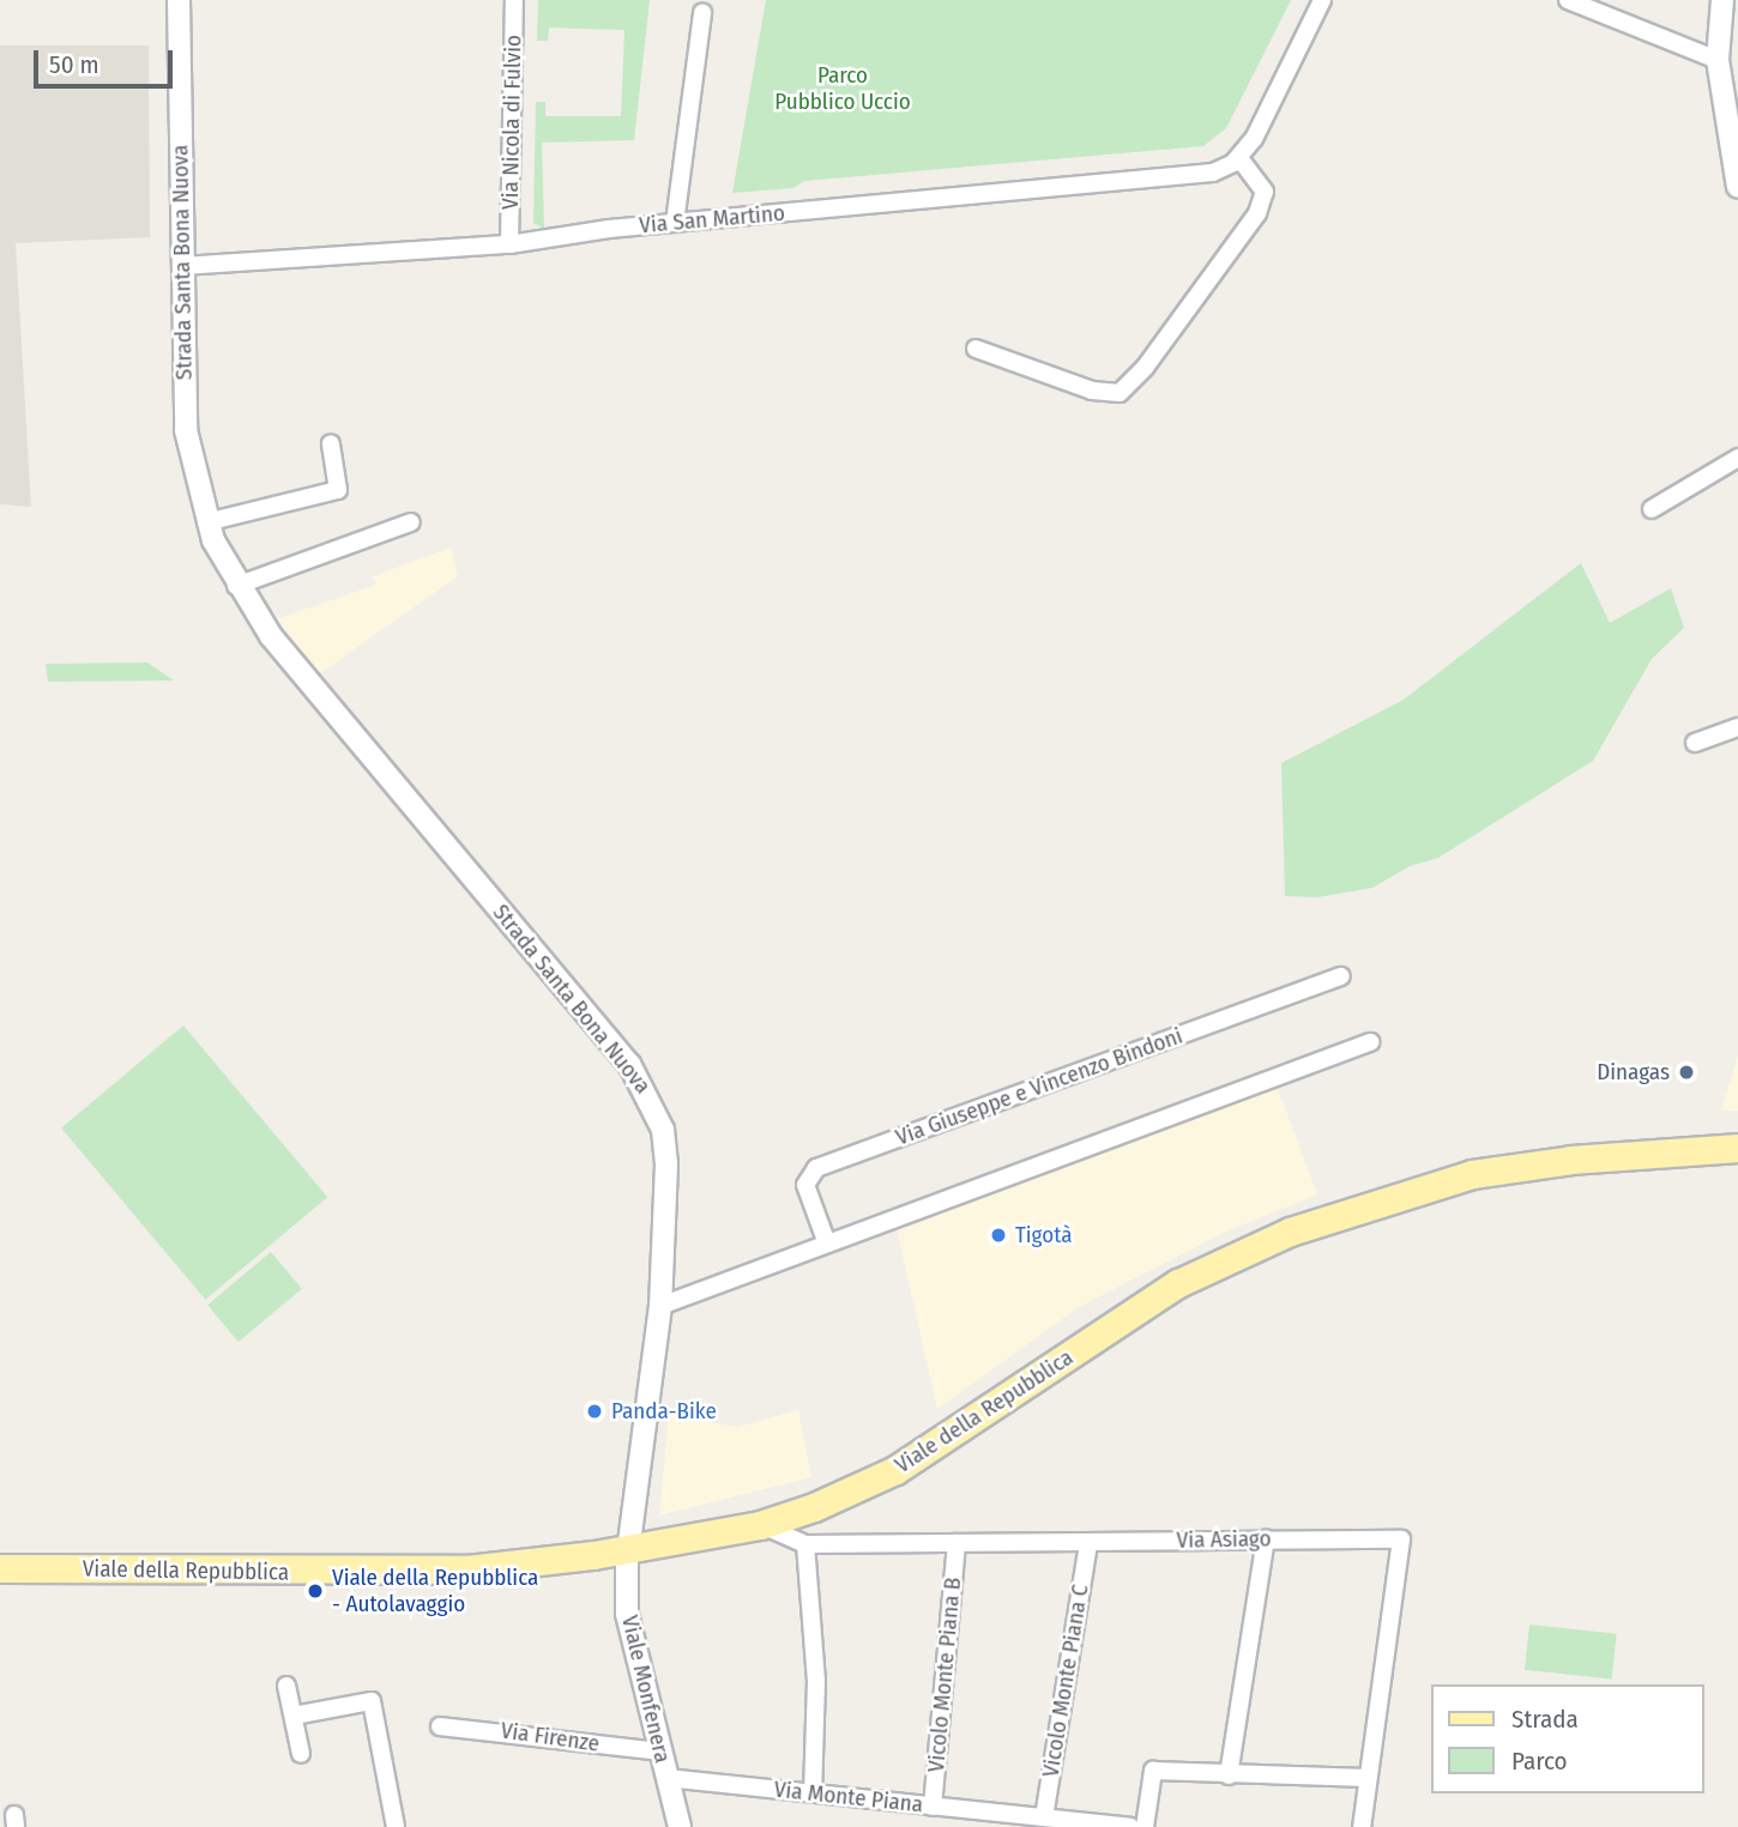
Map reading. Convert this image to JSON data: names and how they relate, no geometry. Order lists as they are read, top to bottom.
{
  "streets": {
    "main road": ["Viale della Repubblica"],
    "street": [
      "Via Nicola di Fulvio",
      "Via San Martino",
      "Strada Santa Bona Nuova",
      "Via Giuseppe e Vincenzo Bindoni",
      "Via Asiago",
      "Vicolo Monte Piana B",
      "Vicolo Monte Piana C",
      "Viale Monfenera",
      "Via Firenze",
      "Via Monte Piana"
    ]
  },
  "crossings": [
    ["Via Nicola di Fulvio", "Via San Martino"],
    ["Via San Martino", "Strada Santa Bona Nuova"],
    ["Strada Santa Bona Nuova", "Viale della Repubblica"],
    ["Strada Santa Bona Nuova", "Viale Monfenera"],
    ["Viale della Repubblica", "Via Asiago"],
    ["Viale della Repubblica", "Viale Monfenera"],
    ["Via Asiago", "Vicolo Monte Piana B"],
    ["Via Asiago", "Vicolo Monte Piana C"],
    ["Vicolo Monte Piana B", "Via Monte Piana"],
    ["Vicolo Monte Piana C", "Via Monte Piana"],
    ["Viale Monfenera", "Via Firenze"],
    ["Viale Monfenera", "Via Monte Piana"]
  ],
  "parks": ["Parco Pubblico Uccio"],
  "places": [
    "Dinagas",
    "Tigotà",
    "Panda-Bike",
    "Viale della Repubblica - Autolavaggio"
  ],
  "legend": ["Strada", "Parco"],
  "scale_bar": "50 m"
}
